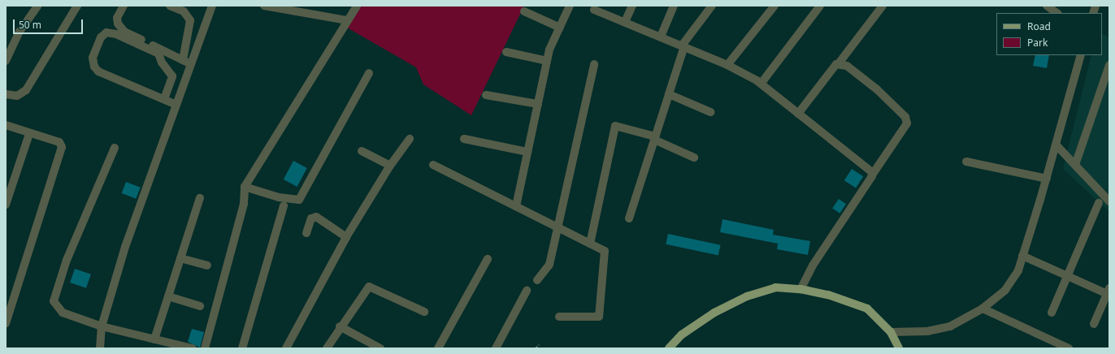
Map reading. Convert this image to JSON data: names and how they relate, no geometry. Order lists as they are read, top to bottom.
{
  "legend": ["Road", "Park"],
  "scale_bar": "50 m"
}
